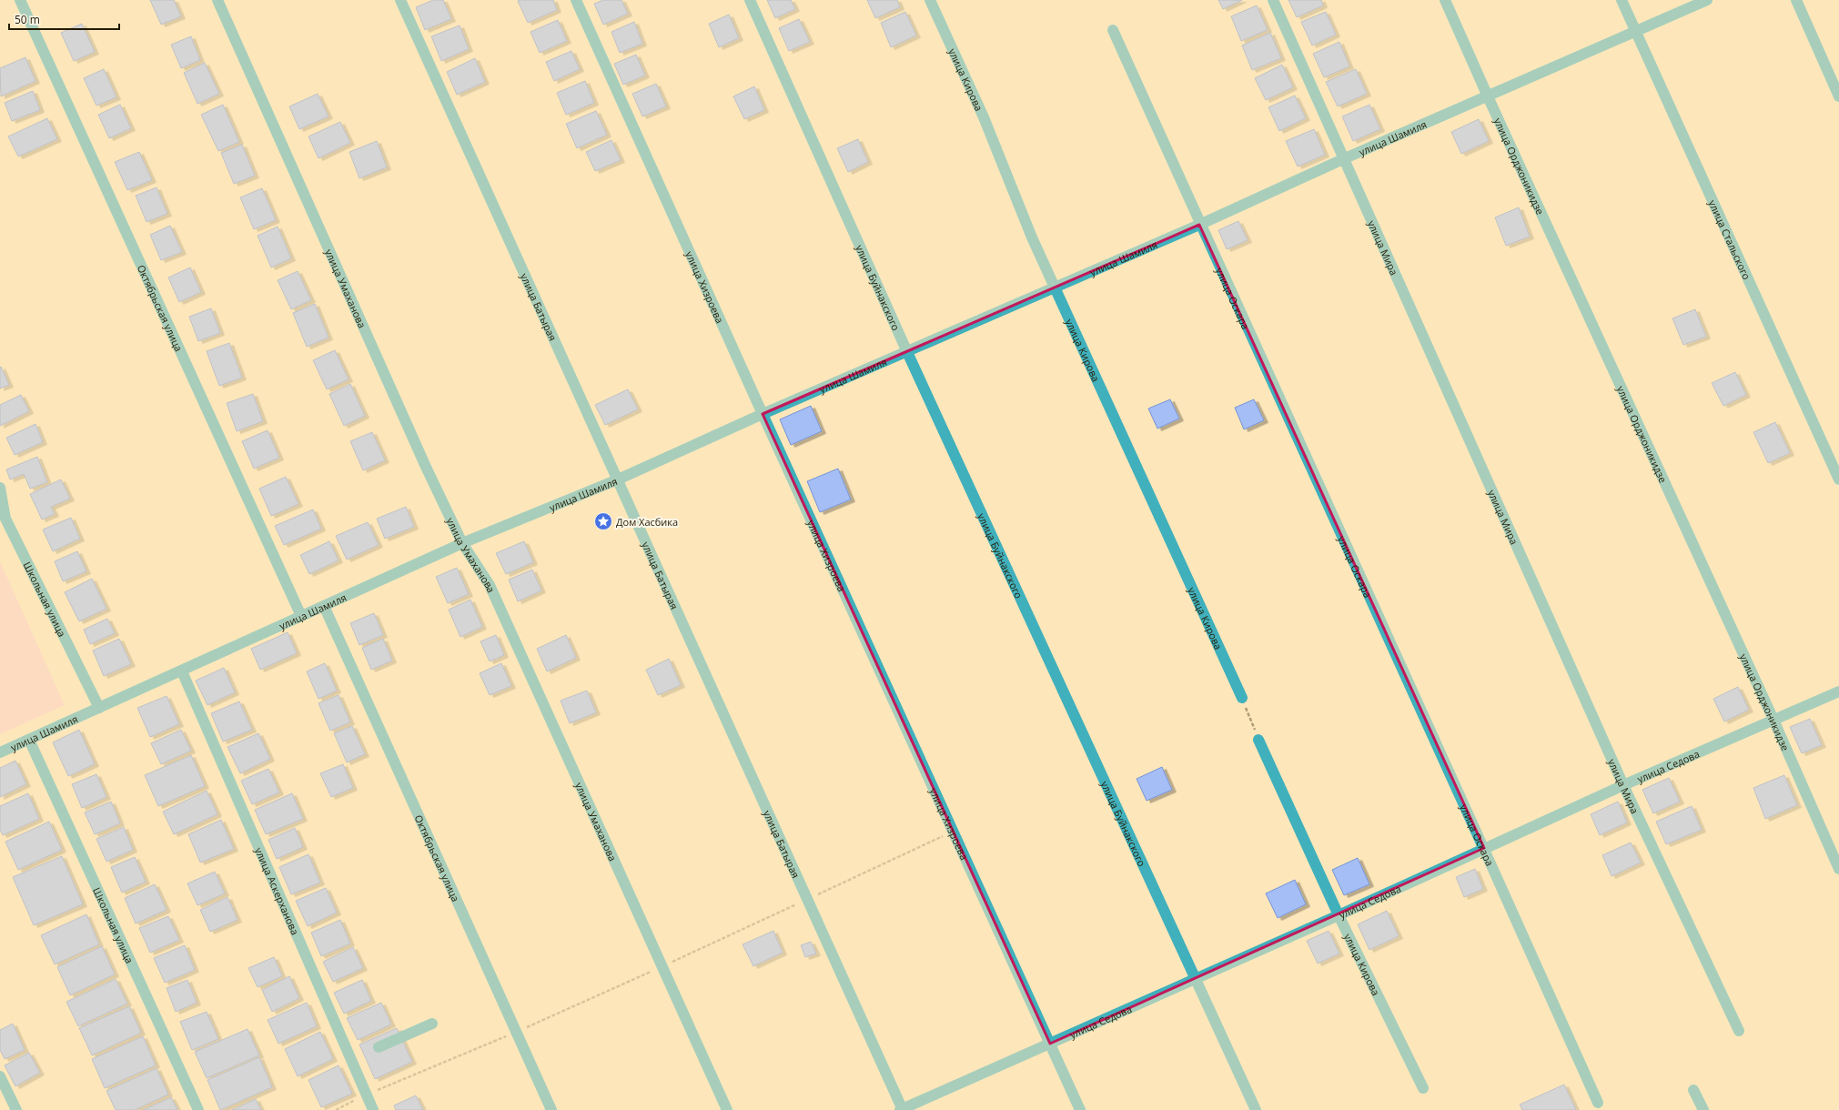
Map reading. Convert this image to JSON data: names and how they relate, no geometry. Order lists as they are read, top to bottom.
{
  "streets": {
    "street": [
      "улица Кирова",
      "улица Шамиля",
      "улица Орджоникидзе",
      "улица Стальского",
      "улица Мира",
      "улица Хизроева",
      "улица Буйнакского",
      "улица Умаханова",
      "улица Оскара",
      "улица Батырая",
      "Октябрьская улица",
      "Школьная улица",
      "улица Седова",
      "улица Аскерханова"
    ]
  },
  "crossings": [
    ["улица Кирова", "улица Шамиля"],
    ["улица Кирова", "улица Седова"],
    ["улица Шамиля", "улица Орджоникидзе"],
    ["улица Шамиля", "улица Стальского"],
    ["улица Шамиля", "улица Мира"],
    ["улица Шамиля", "улица Хизроева"],
    ["улица Шамиля", "улица Буйнакского"],
    ["улица Шамиля", "улица Умаханова"],
    ["улица Шамиля", "улица Оскара"],
    ["улица Шамиля", "улица Батырая"],
    ["улица Шамиля", "Октябрьская улица"],
    ["улица Шамиля", "Школьная улица"],
    ["улица Шамиля", "улица Аскерханова"],
    ["улица Орджоникидзе", "улица Седова"],
    ["улица Мира", "улица Седова"],
    ["улица Хизроева", "улица Седова"],
    ["улица Буйнакского", "улица Седова"],
    ["улица Оскара", "улица Седова"],
    ["улица Батырая", "улица Седова"]
  ],
  "places": {
    "place": ["Дом Хасбика"]
  },
  "scale_bar": "50 m"
}
